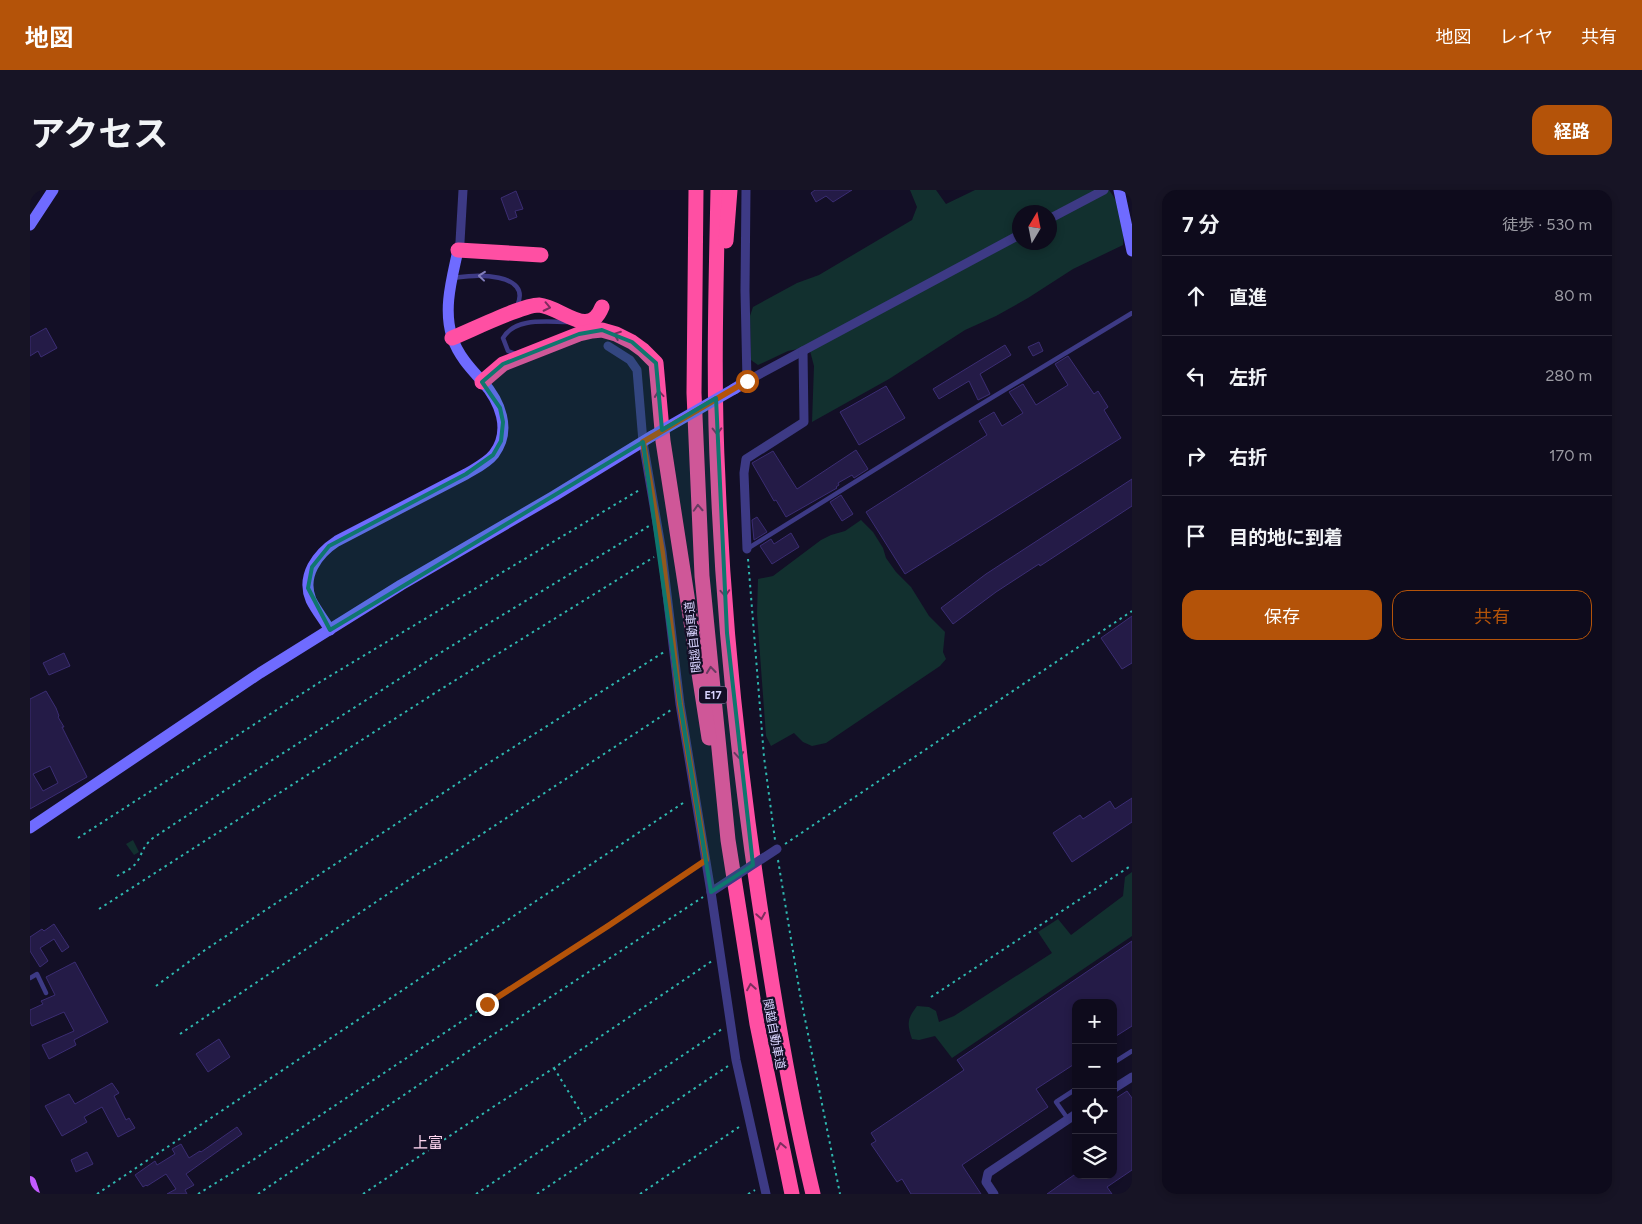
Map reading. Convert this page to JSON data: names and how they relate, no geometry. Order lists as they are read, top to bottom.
{
  "streets": {
    "highway": ["関越自動車道", "E17"]
  },
  "districts": ["上富"],
  "north": "top",
  "page": {
    "header": "地図",
    "nav": ["地図", "レイヤ", "共有"],
    "title": "アクセス",
    "buttons": [
      "経路",
      ["保存", "共有"]
    ],
    "heading": ["7 分", "徒歩 · 530 m"],
    "list": [
      ["直進", "80 m"],
      ["左折", "280 m"],
      ["右折", "170 m"],
      "目的地に到着"
    ],
    "map_buttons": ["+", "−"]
  }
}
